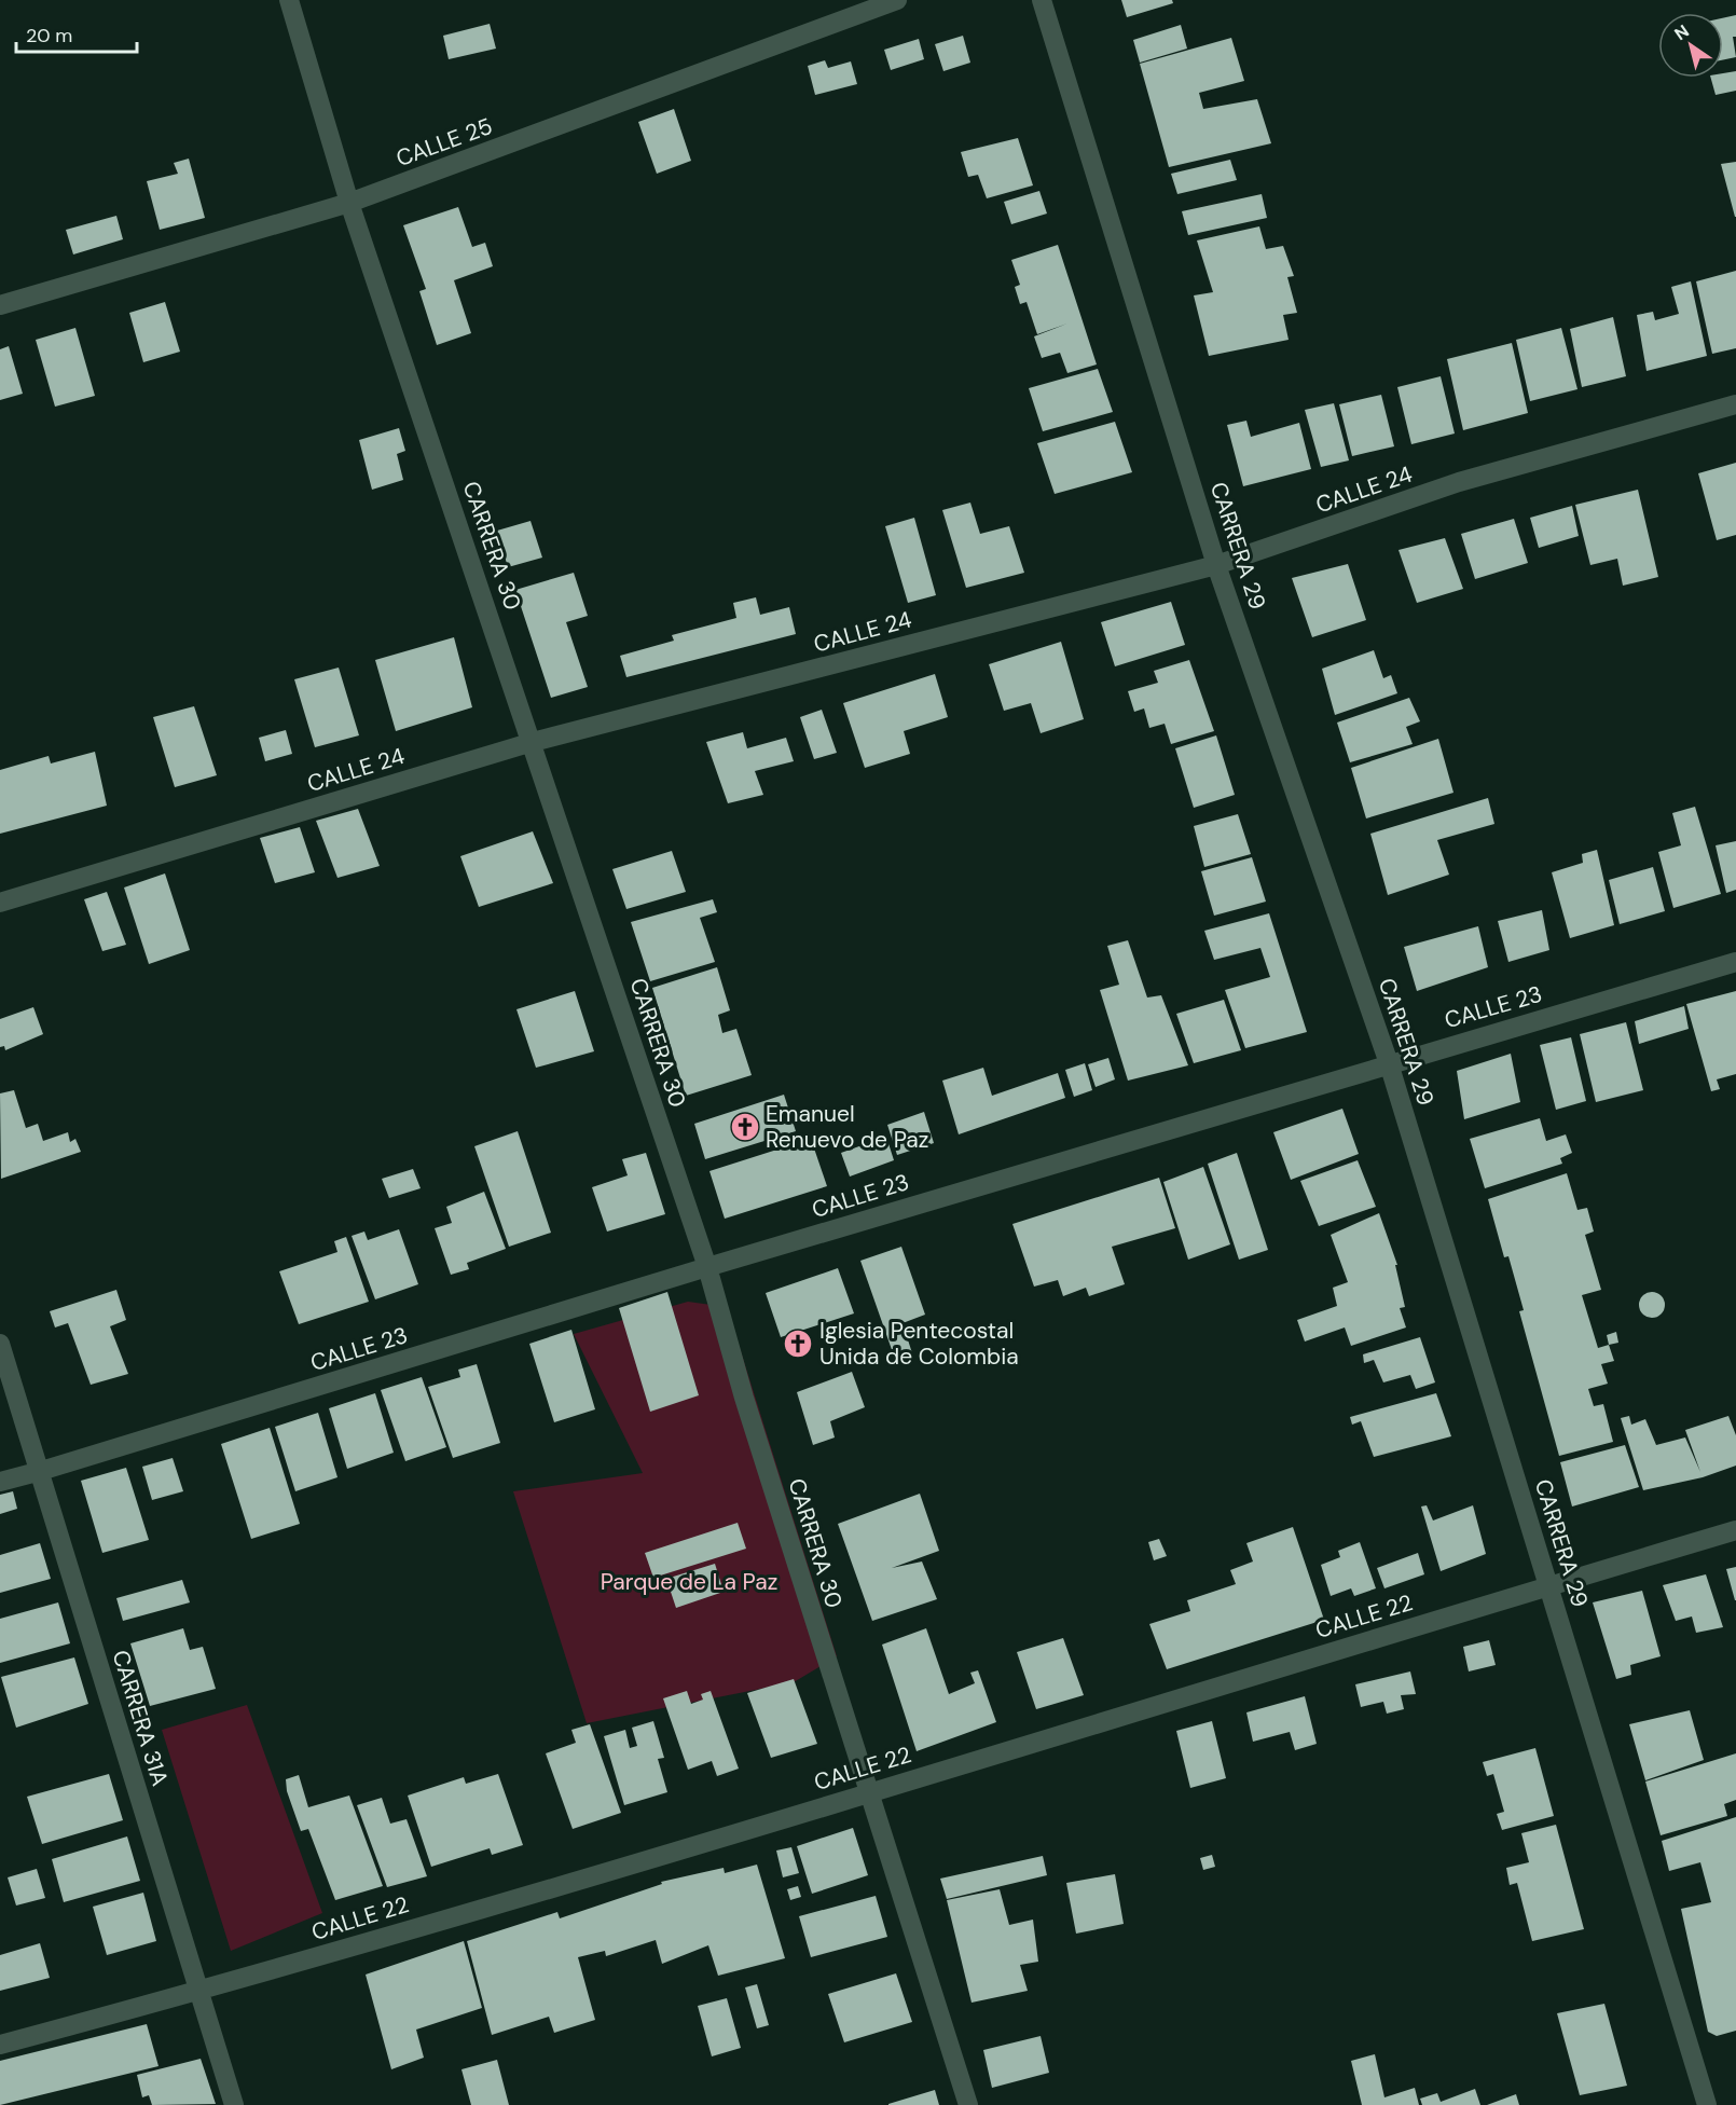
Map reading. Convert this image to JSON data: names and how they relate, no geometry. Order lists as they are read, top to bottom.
{
  "streets": {
    "street": [
      "CALLE 25",
      "CALLE 24",
      "CARRERA 30",
      "CARRERA 29",
      "CALLE 23",
      "CALLE 22",
      "CARRERA 31A"
    ]
  },
  "crossings": [
    ["CALLE 25", "CARRERA 30"],
    ["CALLE 24", "CARRERA 30"],
    ["CALLE 24", "CARRERA 29"],
    ["CARRERA 30", "CALLE 23"],
    ["CARRERA 30", "CALLE 22"],
    ["CARRERA 29", "CALLE 23"],
    ["CARRERA 29", "CALLE 22"],
    ["CALLE 23", "CARRERA 31A"],
    ["CALLE 22", "CARRERA 31A"]
  ],
  "parks": ["Parque de La Paz"],
  "places": {
    "church": ["Emanuel Renuevo de Paz", "Iglesia Pentecostal Unida de Colombia"]
  },
  "scale_bar": "20 m",
  "north": "top left"
}
